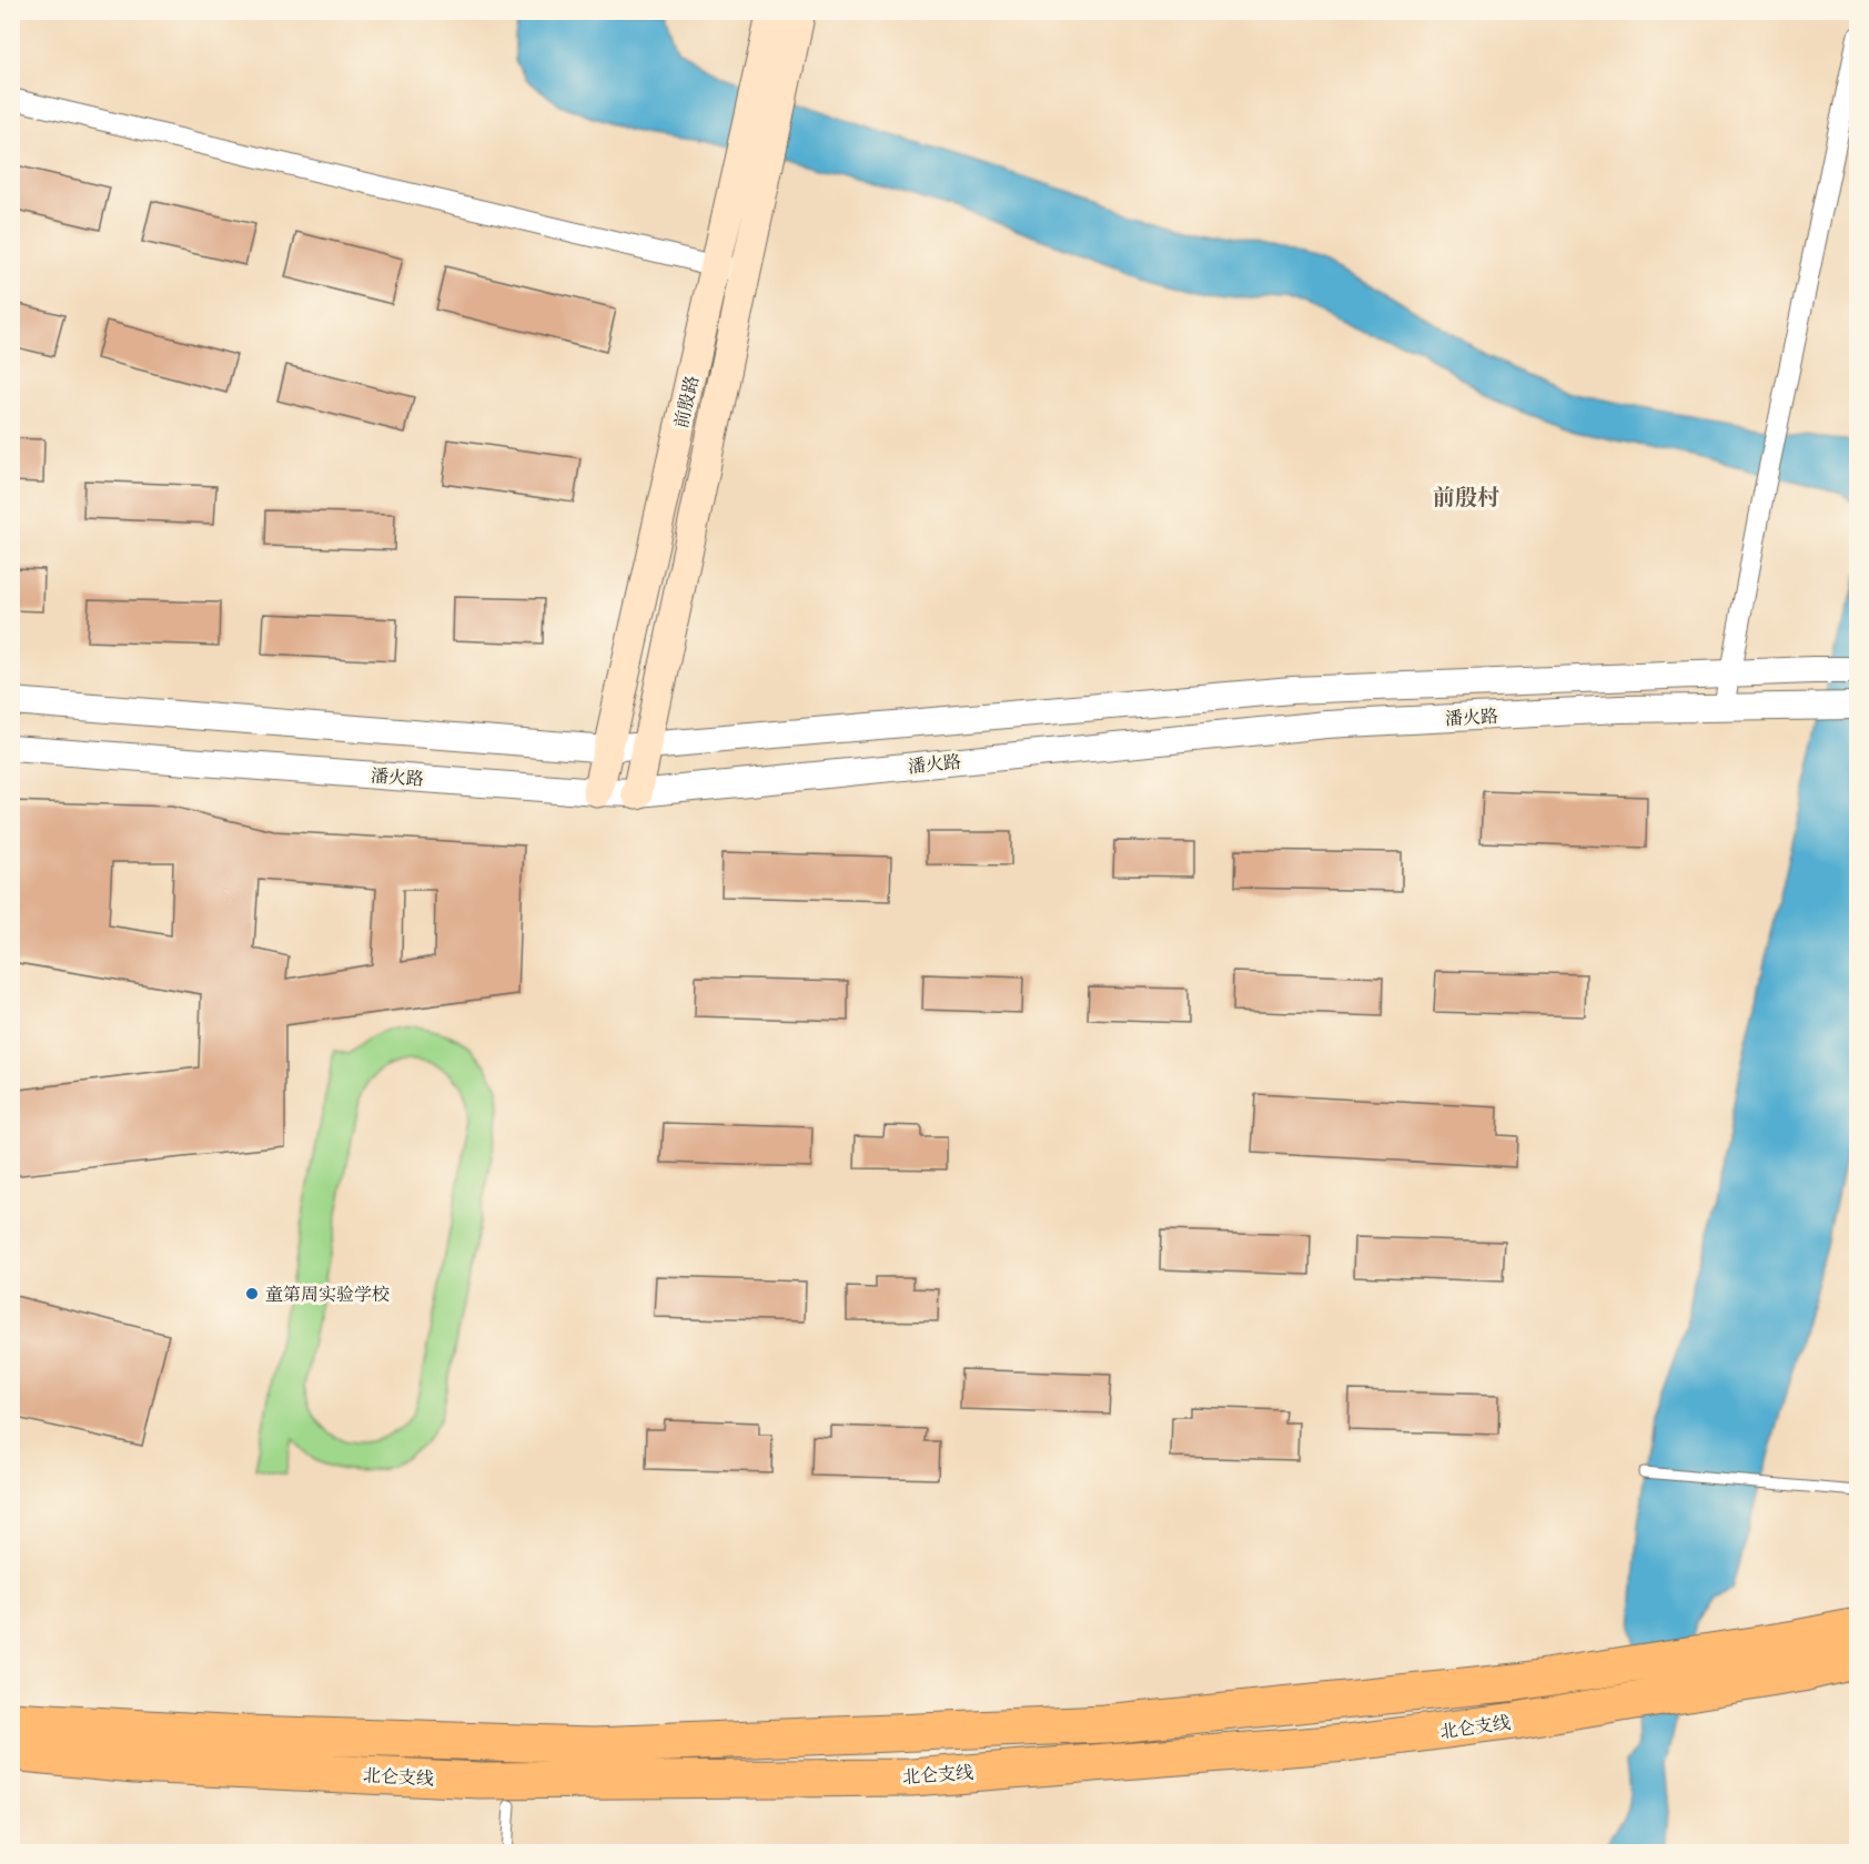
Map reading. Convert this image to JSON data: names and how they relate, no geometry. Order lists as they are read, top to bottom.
{
  "streets": {
    "highway": ["北仑支线"],
    "main road": ["前殷路"],
    "street": ["潘火路"]
  },
  "crossings": [
    ["前殷路", "潘火路"]
  ],
  "districts": ["前殷村"],
  "places": ["童第周实验学校"]
}
